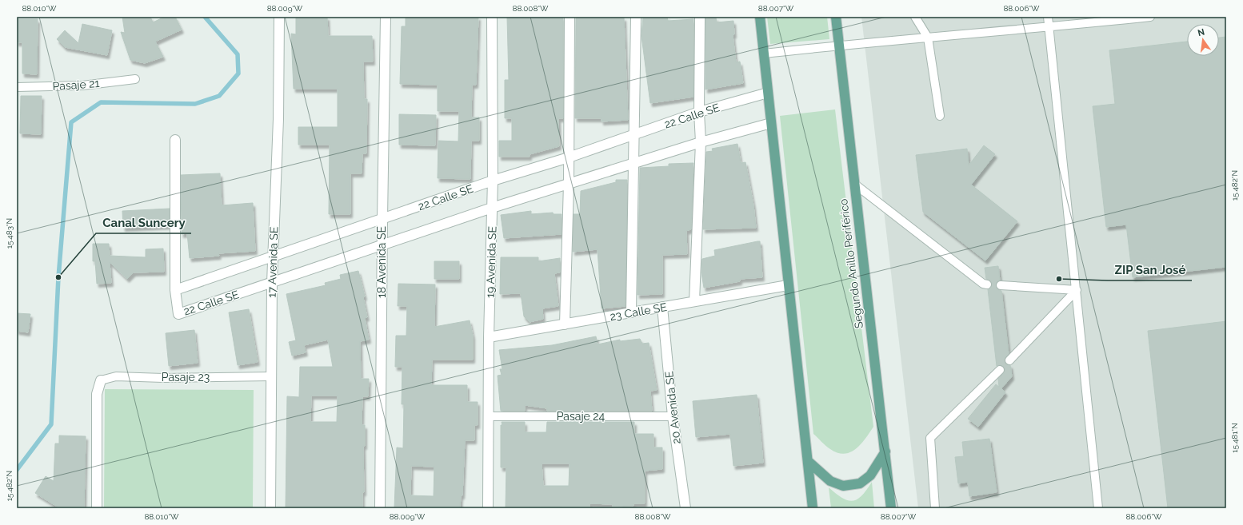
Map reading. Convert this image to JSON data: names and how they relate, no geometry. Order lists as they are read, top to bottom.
{
  "streets": {
    "main road": ["Segundo Anillo Periférico"],
    "street": [
      "22 Calle SE",
      "17 Avenida SE",
      "18 Avenida SE",
      "19 Avenida SE",
      "23 Calle SE",
      "20 Avenida SE"
    ],
    "lane": ["Pasaje 21", "Pasaje 23", "Pasaje 24"]
  },
  "crossings": [
    ["22 Calle SE", "17 Avenida SE"],
    ["22 Calle SE", "18 Avenida SE"],
    ["22 Calle SE", "19 Avenida SE"],
    ["17 Avenida SE", "Pasaje 23"],
    ["19 Avenida SE", "23 Calle SE"],
    ["19 Avenida SE", "Pasaje 24"],
    ["23 Calle SE", "20 Avenida SE"],
    ["20 Avenida SE", "Pasaje 24"]
  ],
  "places": ["Canal Suncery", "ZIP San José"],
  "north": "top",
  "coordinates": [
    "88.010°W",
    "88.009°W",
    "88.008°W",
    "88.007°W",
    "88.006°W",
    "15.482°N",
    "15.483°N",
    "15.481°N"
  ]
}
